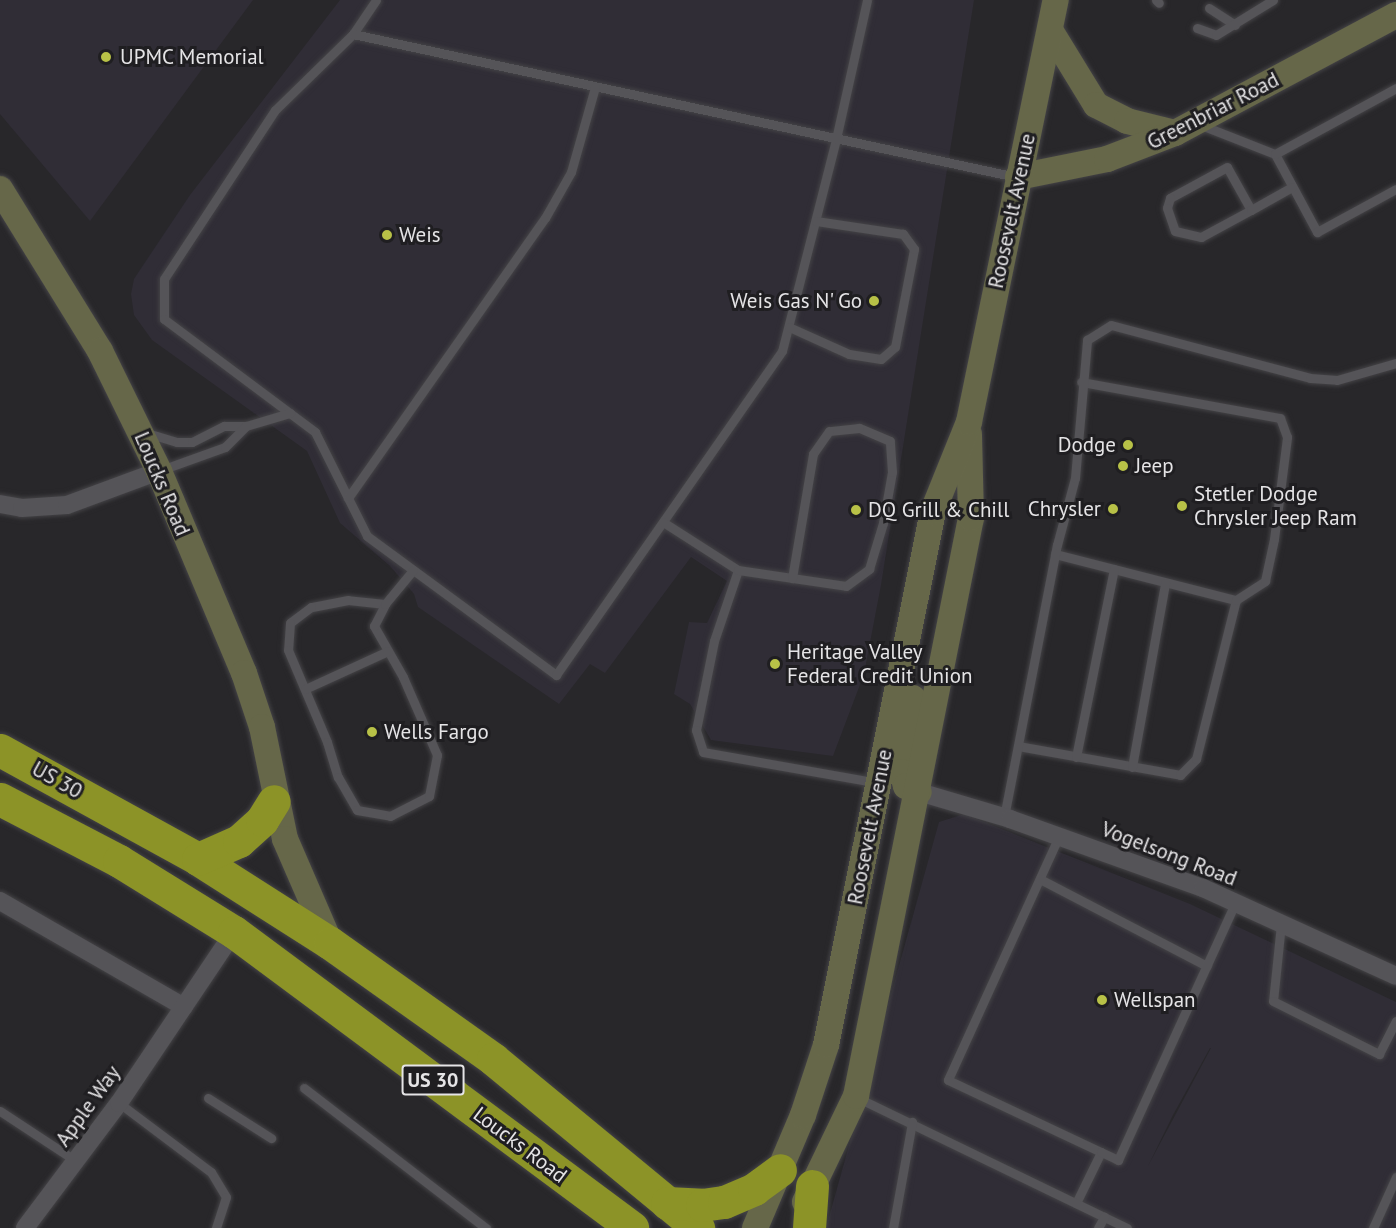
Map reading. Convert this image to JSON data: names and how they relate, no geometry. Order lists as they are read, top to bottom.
{
  "streets": {
    "highway": ["Loucks Road", "US 30"],
    "main road": ["Greenbriar Road", "Roosevelt Avenue"],
    "street": ["Vogelsong Road", "Apple Way"]
  },
  "crossings": [
    ["Greenbriar Road", "Roosevelt Avenue"],
    ["Roosevelt Avenue", "Vogelsong Road"],
    ["Loucks Road", "US 30"],
    ["Loucks Road", "Apple Way"],
    ["US 30", "Apple Way"]
  ],
  "places": [
    "UPMC Memorial",
    "Weis",
    "Weis Gas N' Go",
    "Dodge",
    "Jeep",
    "Stetler Dodge Chrysler Jeep Ram",
    "Chrysler",
    "DQ Grill & Chill",
    "Heritage Valley Federal Credit Union",
    "Wells Fargo",
    "Wellspan"
  ]
}
